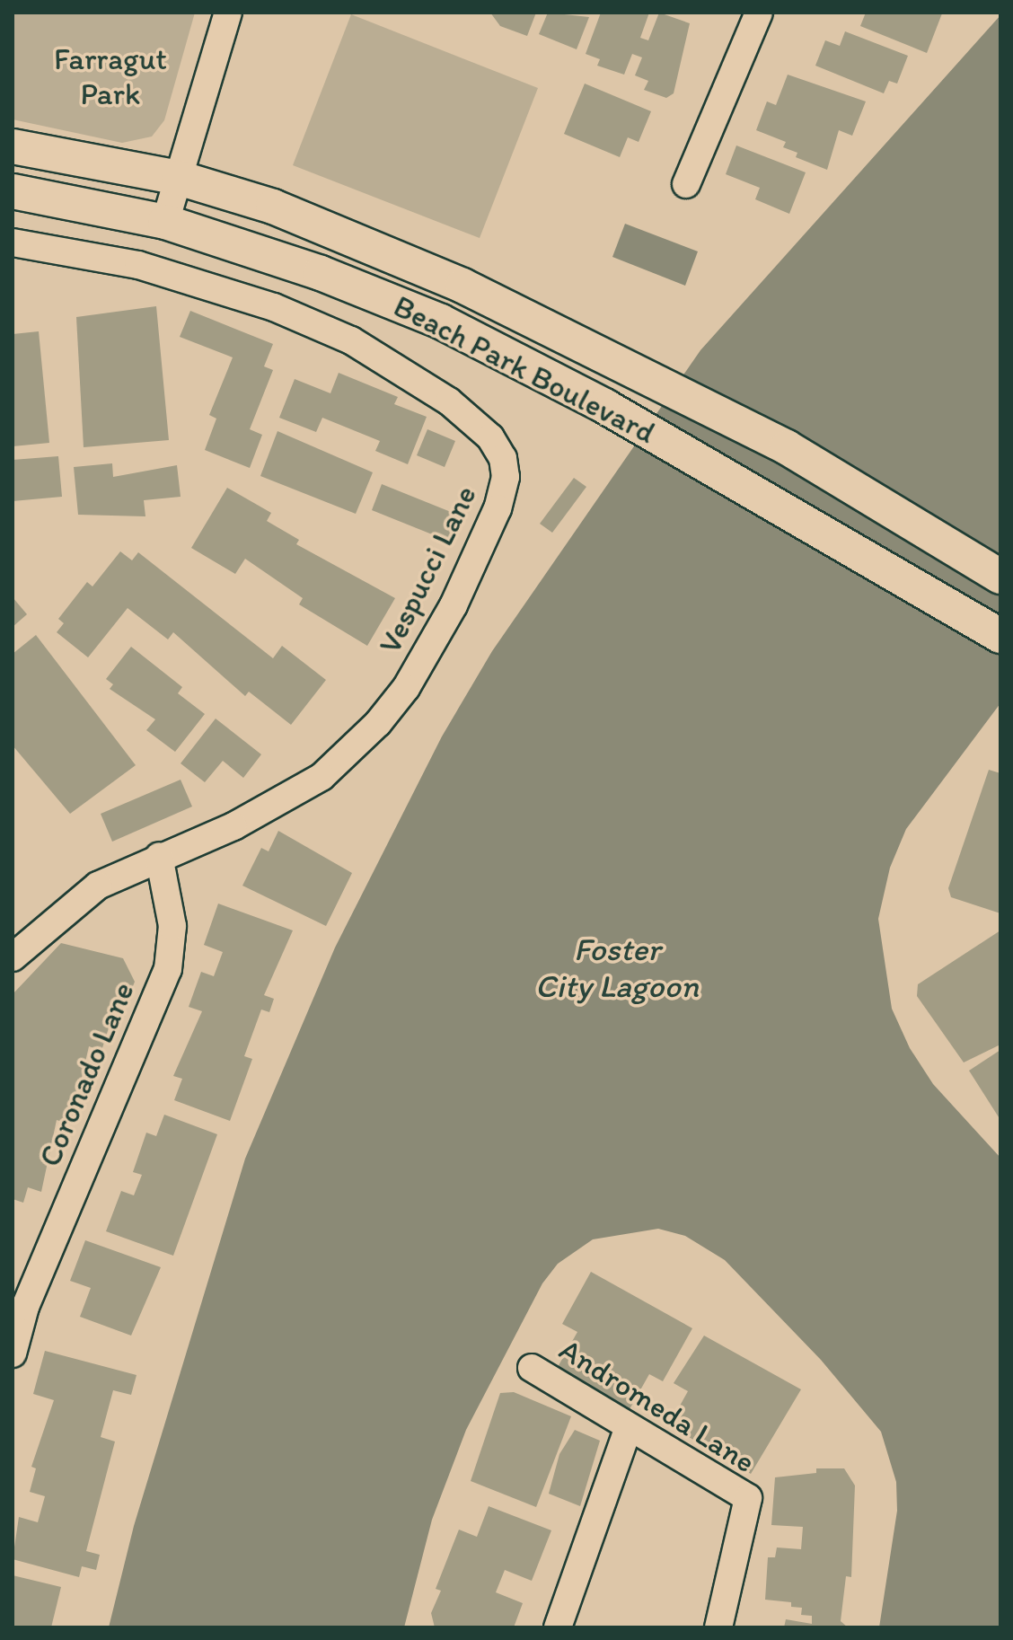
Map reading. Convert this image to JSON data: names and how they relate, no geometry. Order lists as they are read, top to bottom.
{
  "streets": {
    "main road": ["Beach Park Boulevard"],
    "street": ["Vespucci Lane", "Coronado Lane", "Andromeda Lane"]
  },
  "crossings": [
    ["Vespucci Lane", "Coronado Lane"]
  ],
  "water": ["Foster City Lagoon"],
  "parks": ["Farragut Park"]
}
